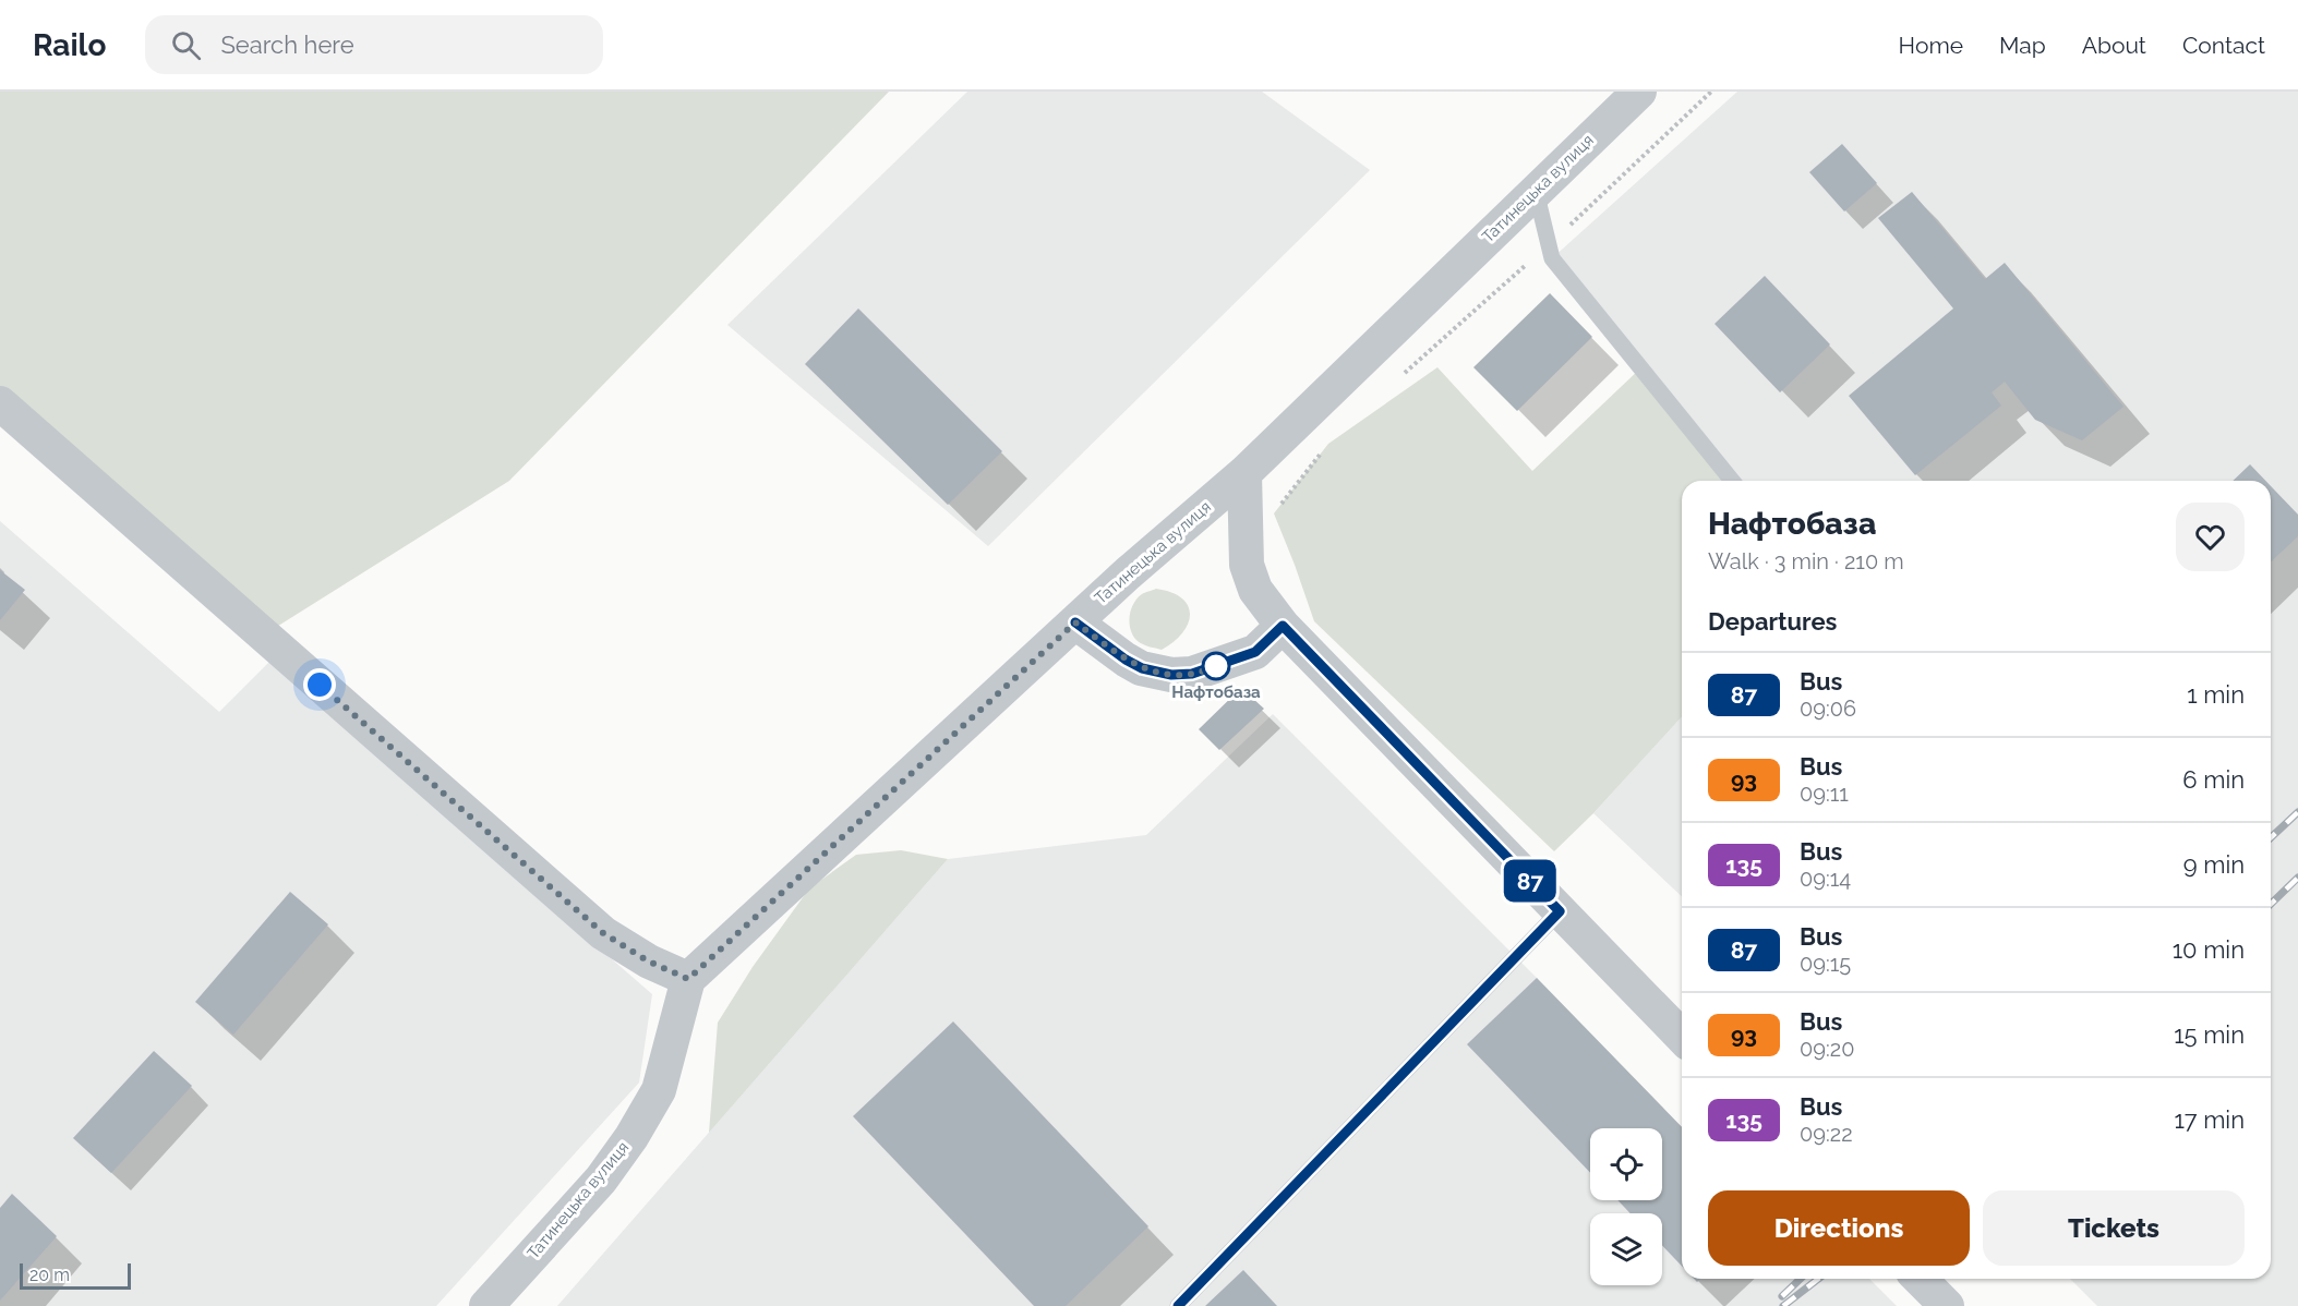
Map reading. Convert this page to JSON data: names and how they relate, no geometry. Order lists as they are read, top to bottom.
{
  "streets": {
    "street": ["Татинецька вулиця"]
  },
  "places": ["Нафтобаза"],
  "lines": ["bus line 87"],
  "scale_bar": "20 m",
  "page": {
    "header": "Railo",
    "search": "Search here",
    "nav": [
      "Home",
      "Map",
      "About",
      "Contact"
    ],
    "on_map": "87",
    "heading": [
      ["Нафтобаза", "Walk · 3 min · 210 m"],
      "Departures"
    ],
    "list": [
      {
        "mark": "87",
        "name": "Bus",
        "note": "09:06",
        "value": "1 min"
      },
      {
        "mark": "93",
        "name": "Bus",
        "note": "09:11",
        "value": "6 min"
      },
      {
        "mark": "135",
        "name": "Bus",
        "note": "09:14",
        "value": "9 min"
      },
      {
        "mark": "87",
        "name": "Bus",
        "note": "09:15",
        "value": "10 min"
      },
      {
        "mark": "93",
        "name": "Bus",
        "note": "09:20",
        "value": "15 min"
      },
      {
        "mark": "135",
        "name": "Bus",
        "note": "09:22",
        "value": "17 min"
      }
    ],
    "buttons": ["Directions", "Tickets"],
    "scale": "20 m"
  }
}
